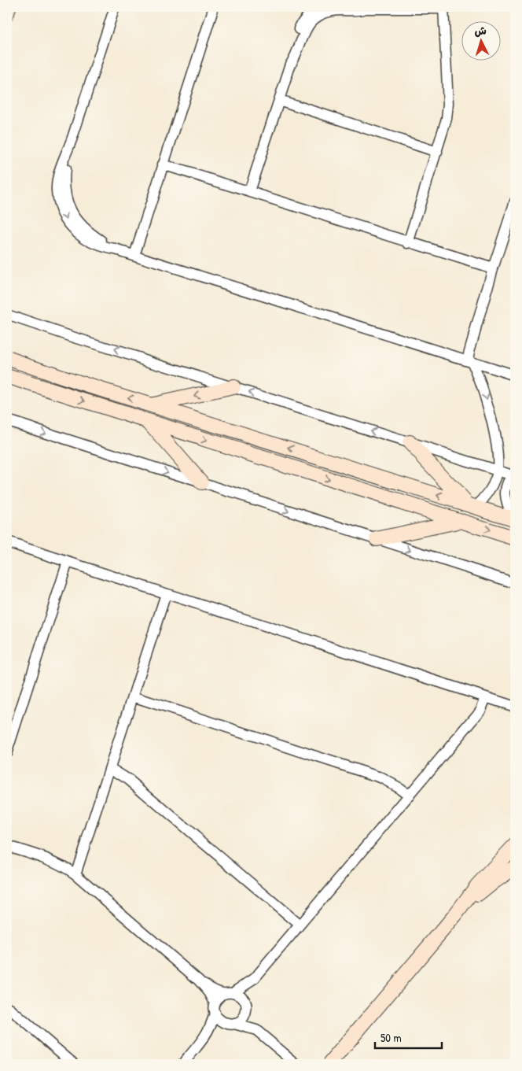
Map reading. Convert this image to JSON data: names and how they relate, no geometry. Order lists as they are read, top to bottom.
{
  "scale_bar": "50 m",
  "north": "top"
}
